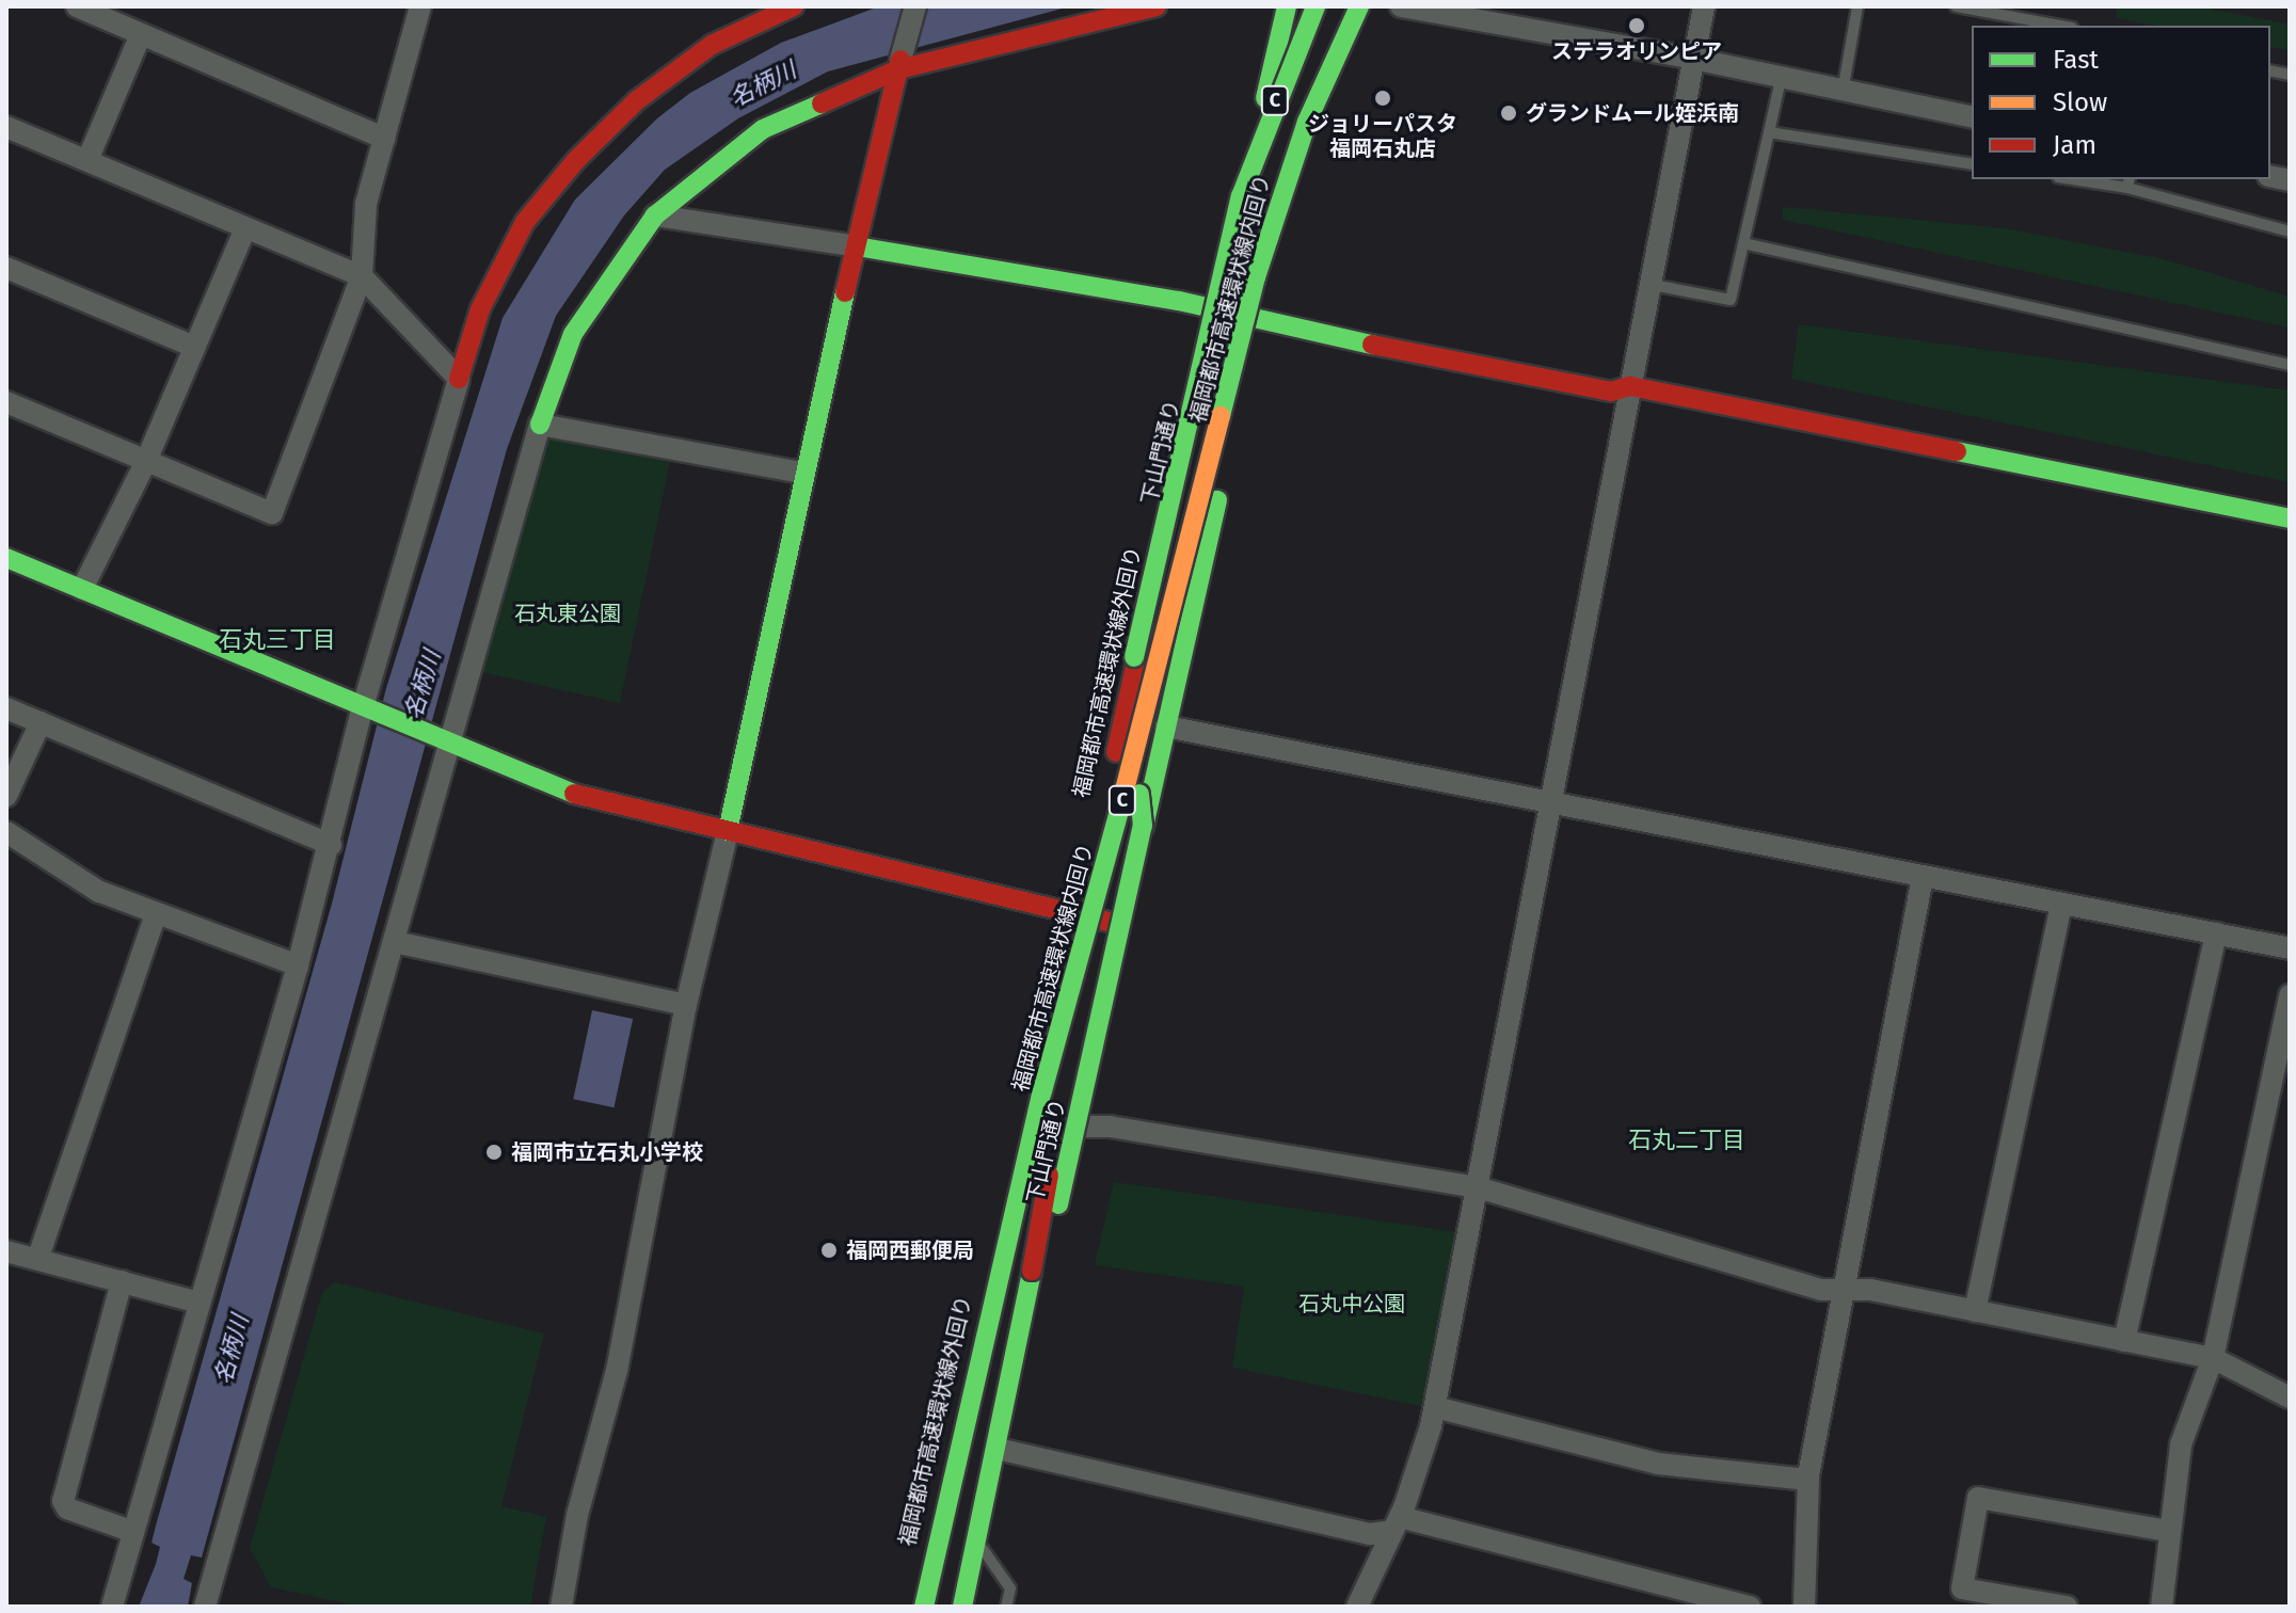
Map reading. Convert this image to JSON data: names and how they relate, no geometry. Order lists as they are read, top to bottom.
{
  "streets": {
    "main road": [
      "C",
      "福岡都市高速環状線内回り",
      "下山門通り",
      "福岡都市高速環状線外回り"
    ]
  },
  "crossings": [
    ["福岡都市高速環状線内回り", "下山門通り"],
    ["下山門通り", "福岡都市高速環状線外回り"]
  ],
  "districts": ["石丸三丁目", "石丸二丁目"],
  "water": ["名柄川"],
  "parks": ["石丸東公園", "石丸中公園"],
  "places": [
    "ステラオリンピア",
    "ジョリーパスタ 福岡石丸店",
    "グランドムール姪浜南",
    "福岡市立石丸小学校",
    "福岡西郵便局"
  ],
  "legend": ["Fast", "Slow", "Jam"]
}
